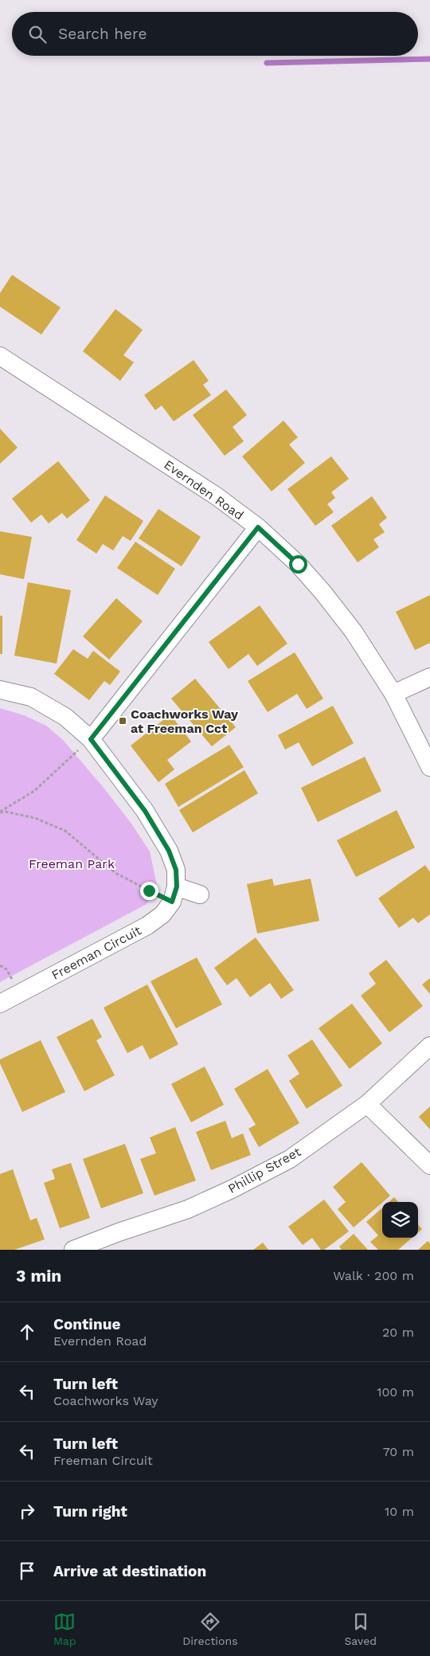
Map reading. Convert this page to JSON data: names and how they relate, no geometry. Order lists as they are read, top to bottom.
{
  "streets": {
    "street": ["Evernden Road", "Freeman Circuit", "Phillip Street"]
  },
  "parks": ["Freeman Park"],
  "places": {
    "transit": ["Coachworks Way at Freeman Cct"]
  },
  "page": {
    "search": "Search here",
    "heading": ["3 min", "Walk · 200 m"],
    "list": [
      ["Continue", "Evernden Road", "20 m"],
      ["Turn left", "Coachworks Way", "100 m"],
      ["Turn left", "Freeman Circuit", "70 m"],
      ["Turn right", "10 m"],
      "Arrive at destination"
    ],
    "nav": ["Map", "Directions", "Saved"]
  }
}
